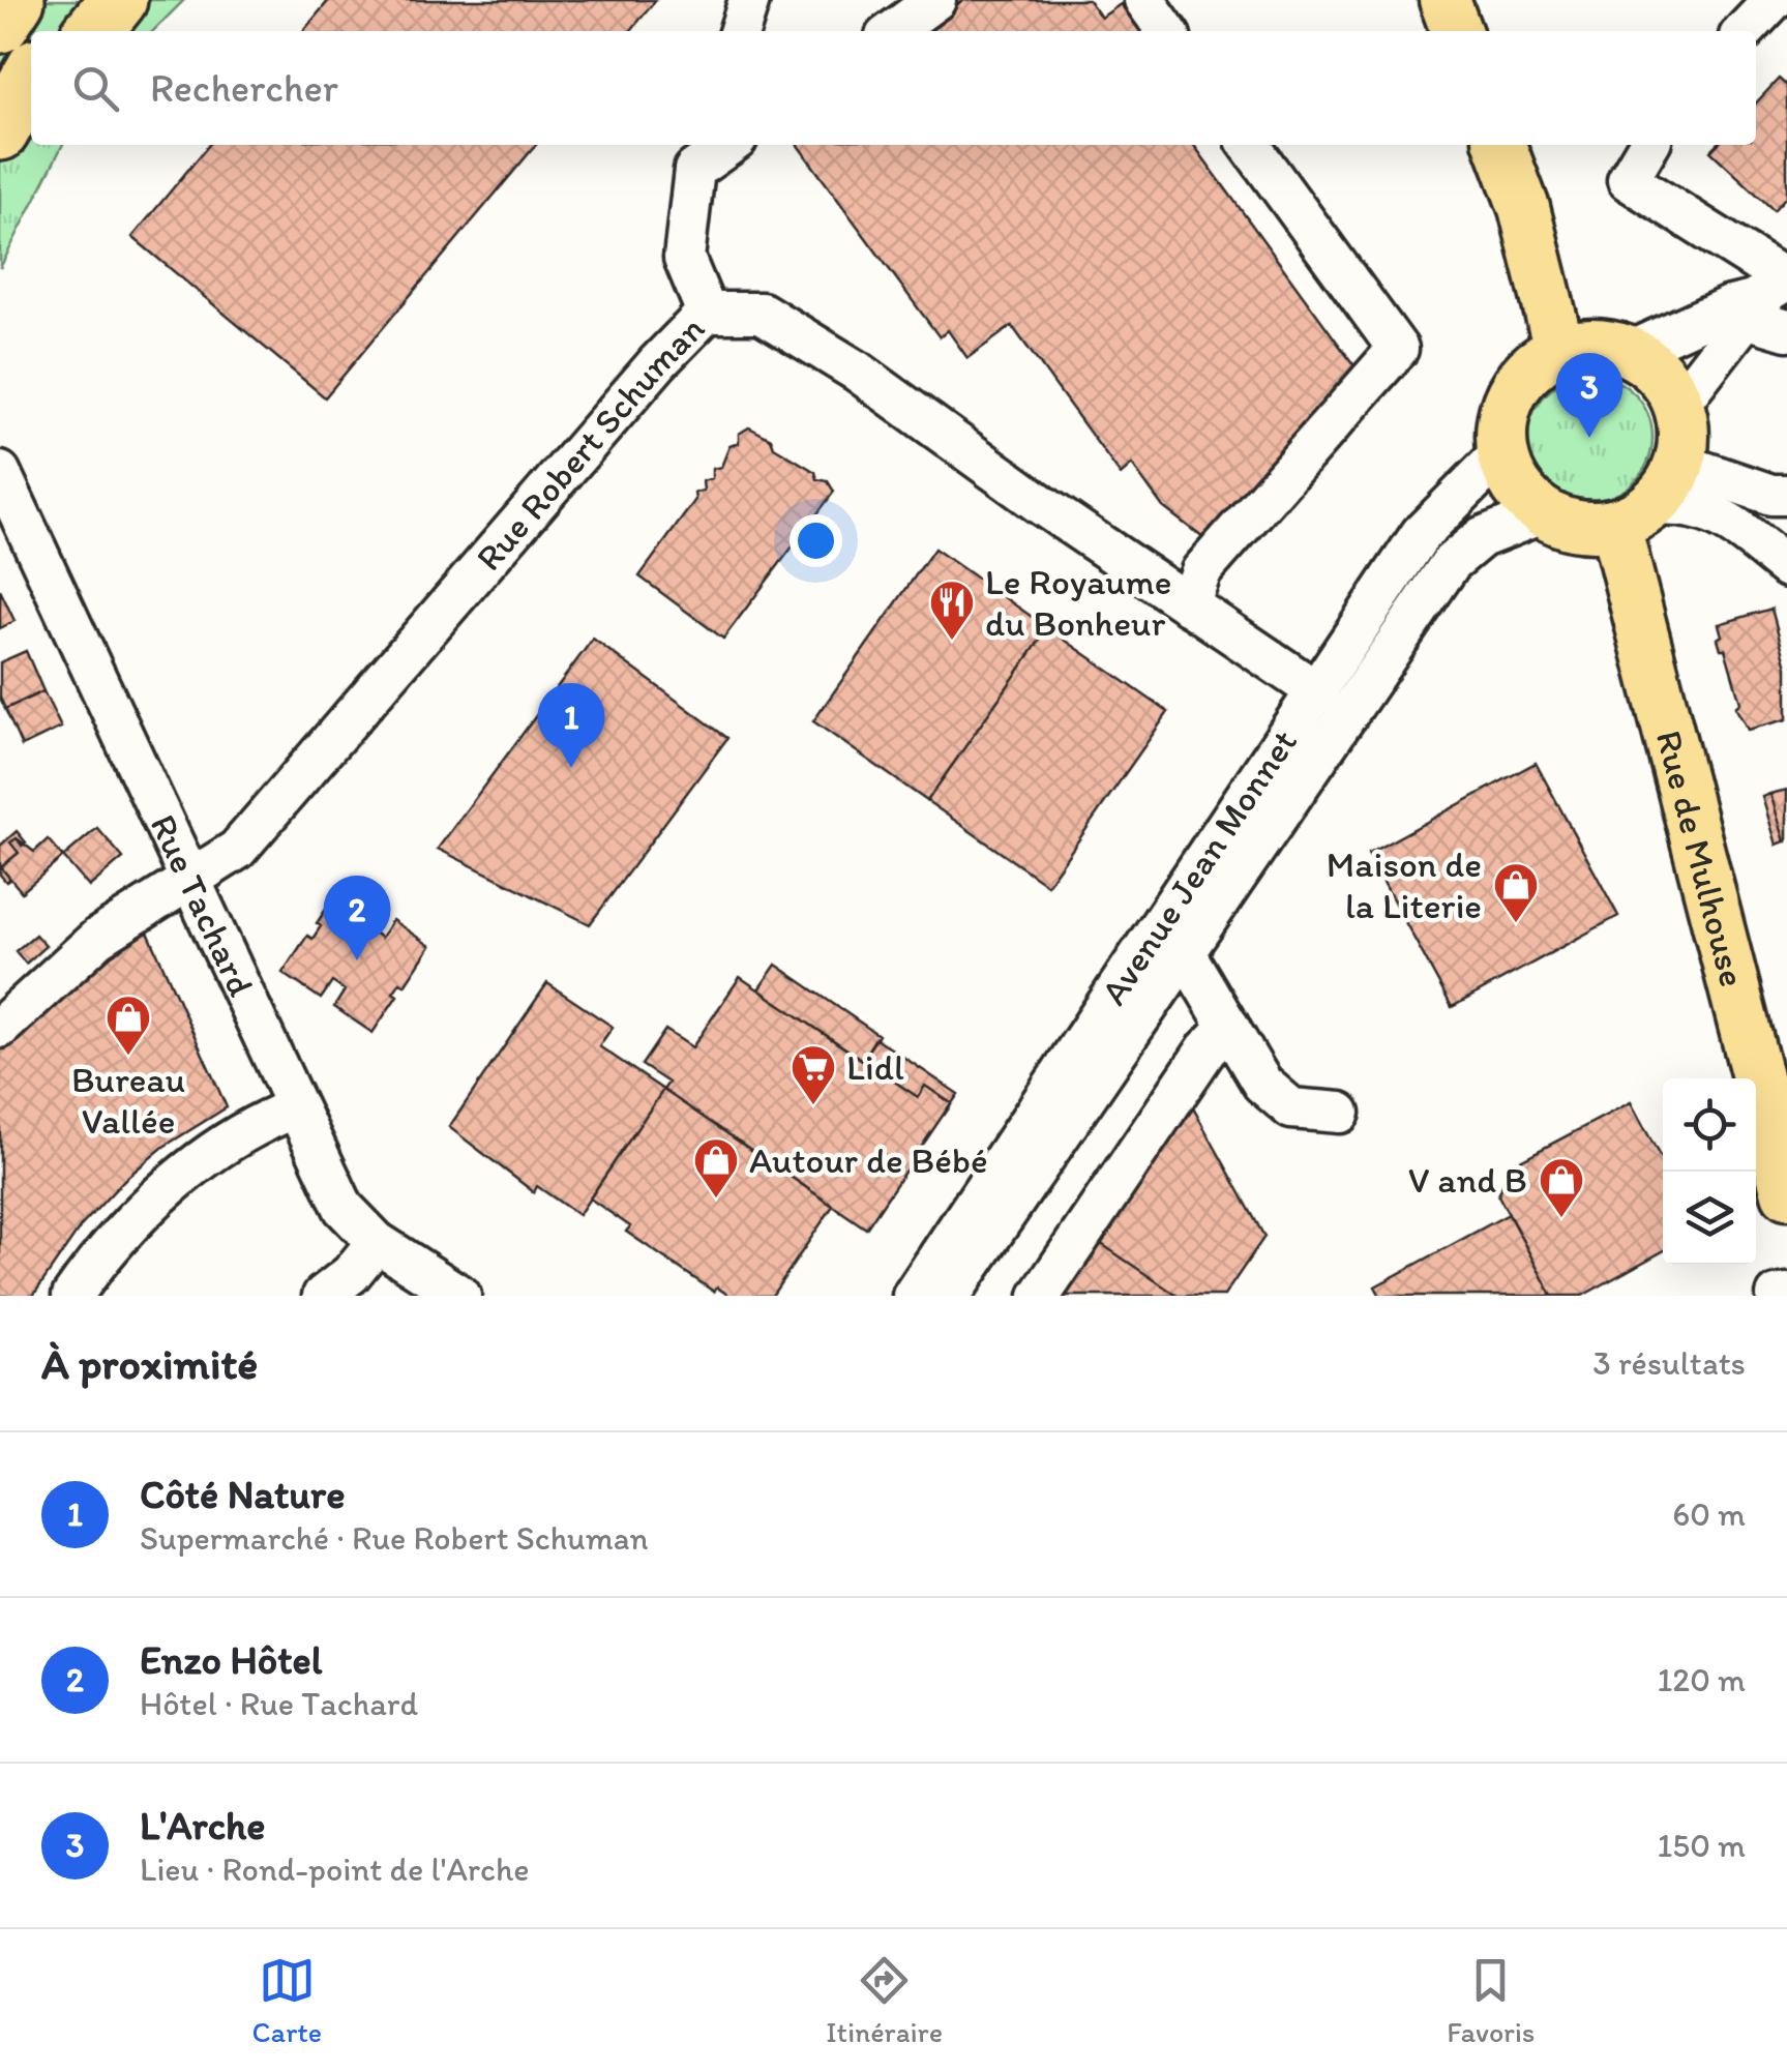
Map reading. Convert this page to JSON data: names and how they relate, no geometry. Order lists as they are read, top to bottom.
{
  "streets": {
    "main road": ["Rue de Mulhouse"],
    "street": ["Rue Robert Schuman", "Avenue Jean Monnet", "Rue Tachard"]
  },
  "crossings": [
    ["Rue Robert Schuman", "Avenue Jean Monnet"],
    ["Rue Robert Schuman", "Rue Tachard"],
    ["Rue de Mulhouse", "Avenue Jean Monnet"]
  ],
  "places": {
    "restaurant": ["Le Royaume du Bonheur"],
    "shop": [
      "Maison de la Literie",
      "Bureau Vallée",
      "Autour de Bébé",
      "V and B"
    ],
    "supermarket": ["Lidl"]
  },
  "page": {
    "search": "Rechercher",
    "pins": ["3", "1", "2"],
    "heading": ["À proximité", "3 résultats"],
    "list": [
      {
        "mark": "1",
        "name": "Côté Nature",
        "note": "Supermarché · Rue Robert Schuman",
        "value": "60 m"
      },
      {
        "mark": "2",
        "name": "Enzo Hôtel",
        "note": "Hôtel · Rue Tachard",
        "value": "120 m"
      },
      {
        "mark": "3",
        "name": "L'Arche",
        "note": "Lieu · Rond-point de l'Arche",
        "value": "150 m"
      }
    ],
    "nav": ["Carte", "Itinéraire", "Favoris"]
  }
}
